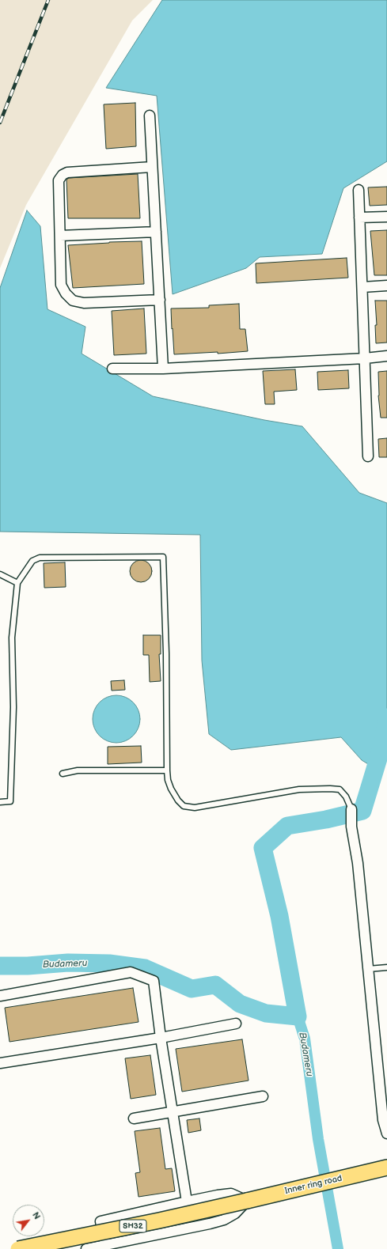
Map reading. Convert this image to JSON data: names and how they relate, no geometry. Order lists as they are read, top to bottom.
{
  "streets": {
    "main road": ["Inner ring road", "SH32"]
  },
  "crossings": [
    ["Inner ring road", "SH32"]
  ],
  "water": ["Budameru"],
  "north": "top right"
}
